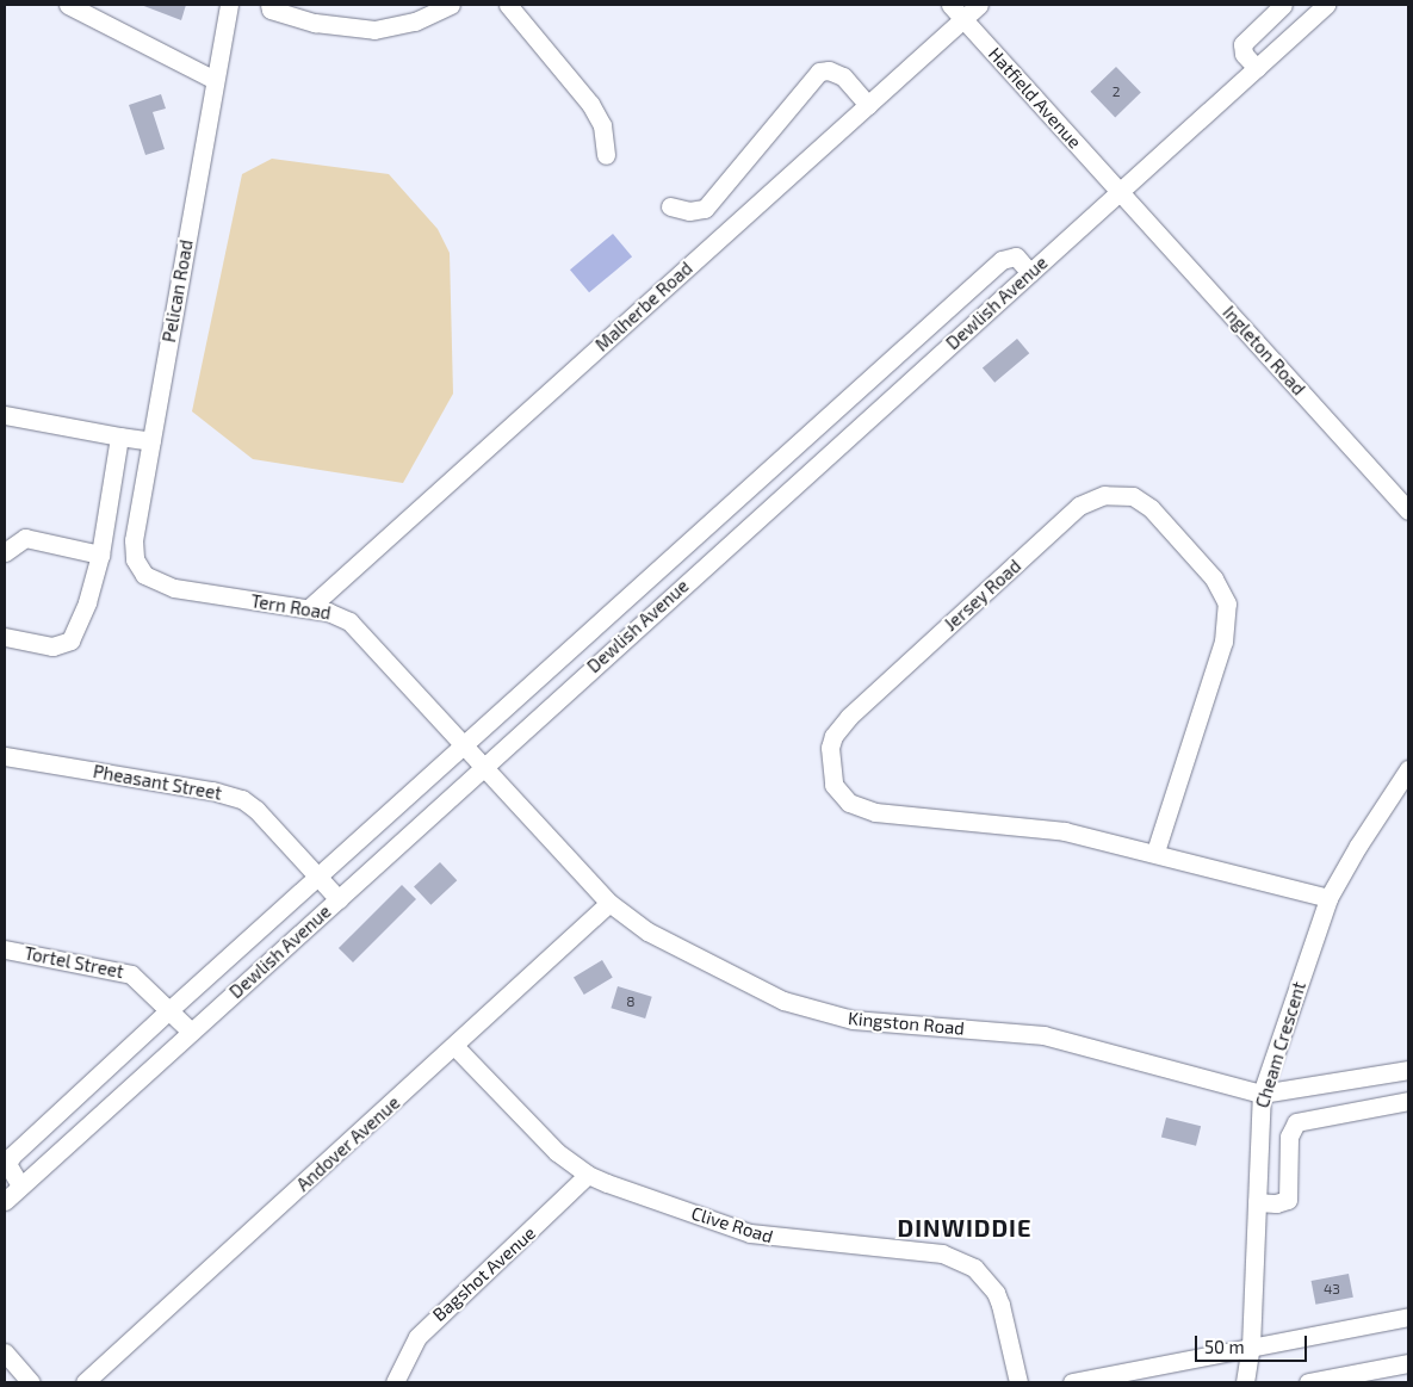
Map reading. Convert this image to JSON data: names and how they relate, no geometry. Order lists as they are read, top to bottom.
{
  "streets": {
    "street": [
      "Hatfield Avenue",
      "Pelican Road",
      "Dewlish Avenue",
      "Malherbe Road",
      "Ingleton Road",
      "Jersey Road",
      "Tern Road",
      "Pheasant Street",
      "Tortel Street",
      "Kingston Road",
      "Cheam Crescent",
      "Andover Avenue",
      "Clive Road",
      "Bagshot Avenue"
    ]
  },
  "crossings": [
    ["Hatfield Avenue", "Dewlish Avenue"],
    ["Hatfield Avenue", "Malherbe Road"],
    ["Hatfield Avenue", "Ingleton Road"],
    ["Pelican Road", "Tern Road"],
    ["Dewlish Avenue", "Ingleton Road"],
    ["Dewlish Avenue", "Tern Road"],
    ["Dewlish Avenue", "Pheasant Street"],
    ["Dewlish Avenue", "Tortel Street"],
    ["Dewlish Avenue", "Kingston Road"],
    ["Malherbe Road", "Tern Road"],
    ["Jersey Road", "Cheam Crescent"],
    ["Tern Road", "Kingston Road"],
    ["Kingston Road", "Cheam Crescent"],
    ["Kingston Road", "Andover Avenue"],
    ["Andover Avenue", "Clive Road"],
    ["Clive Road", "Bagshot Avenue"]
  ],
  "districts": ["DINWIDDIE"],
  "house_numbers": ["2", "8", "43"],
  "scale_bar": "50 m"
}
